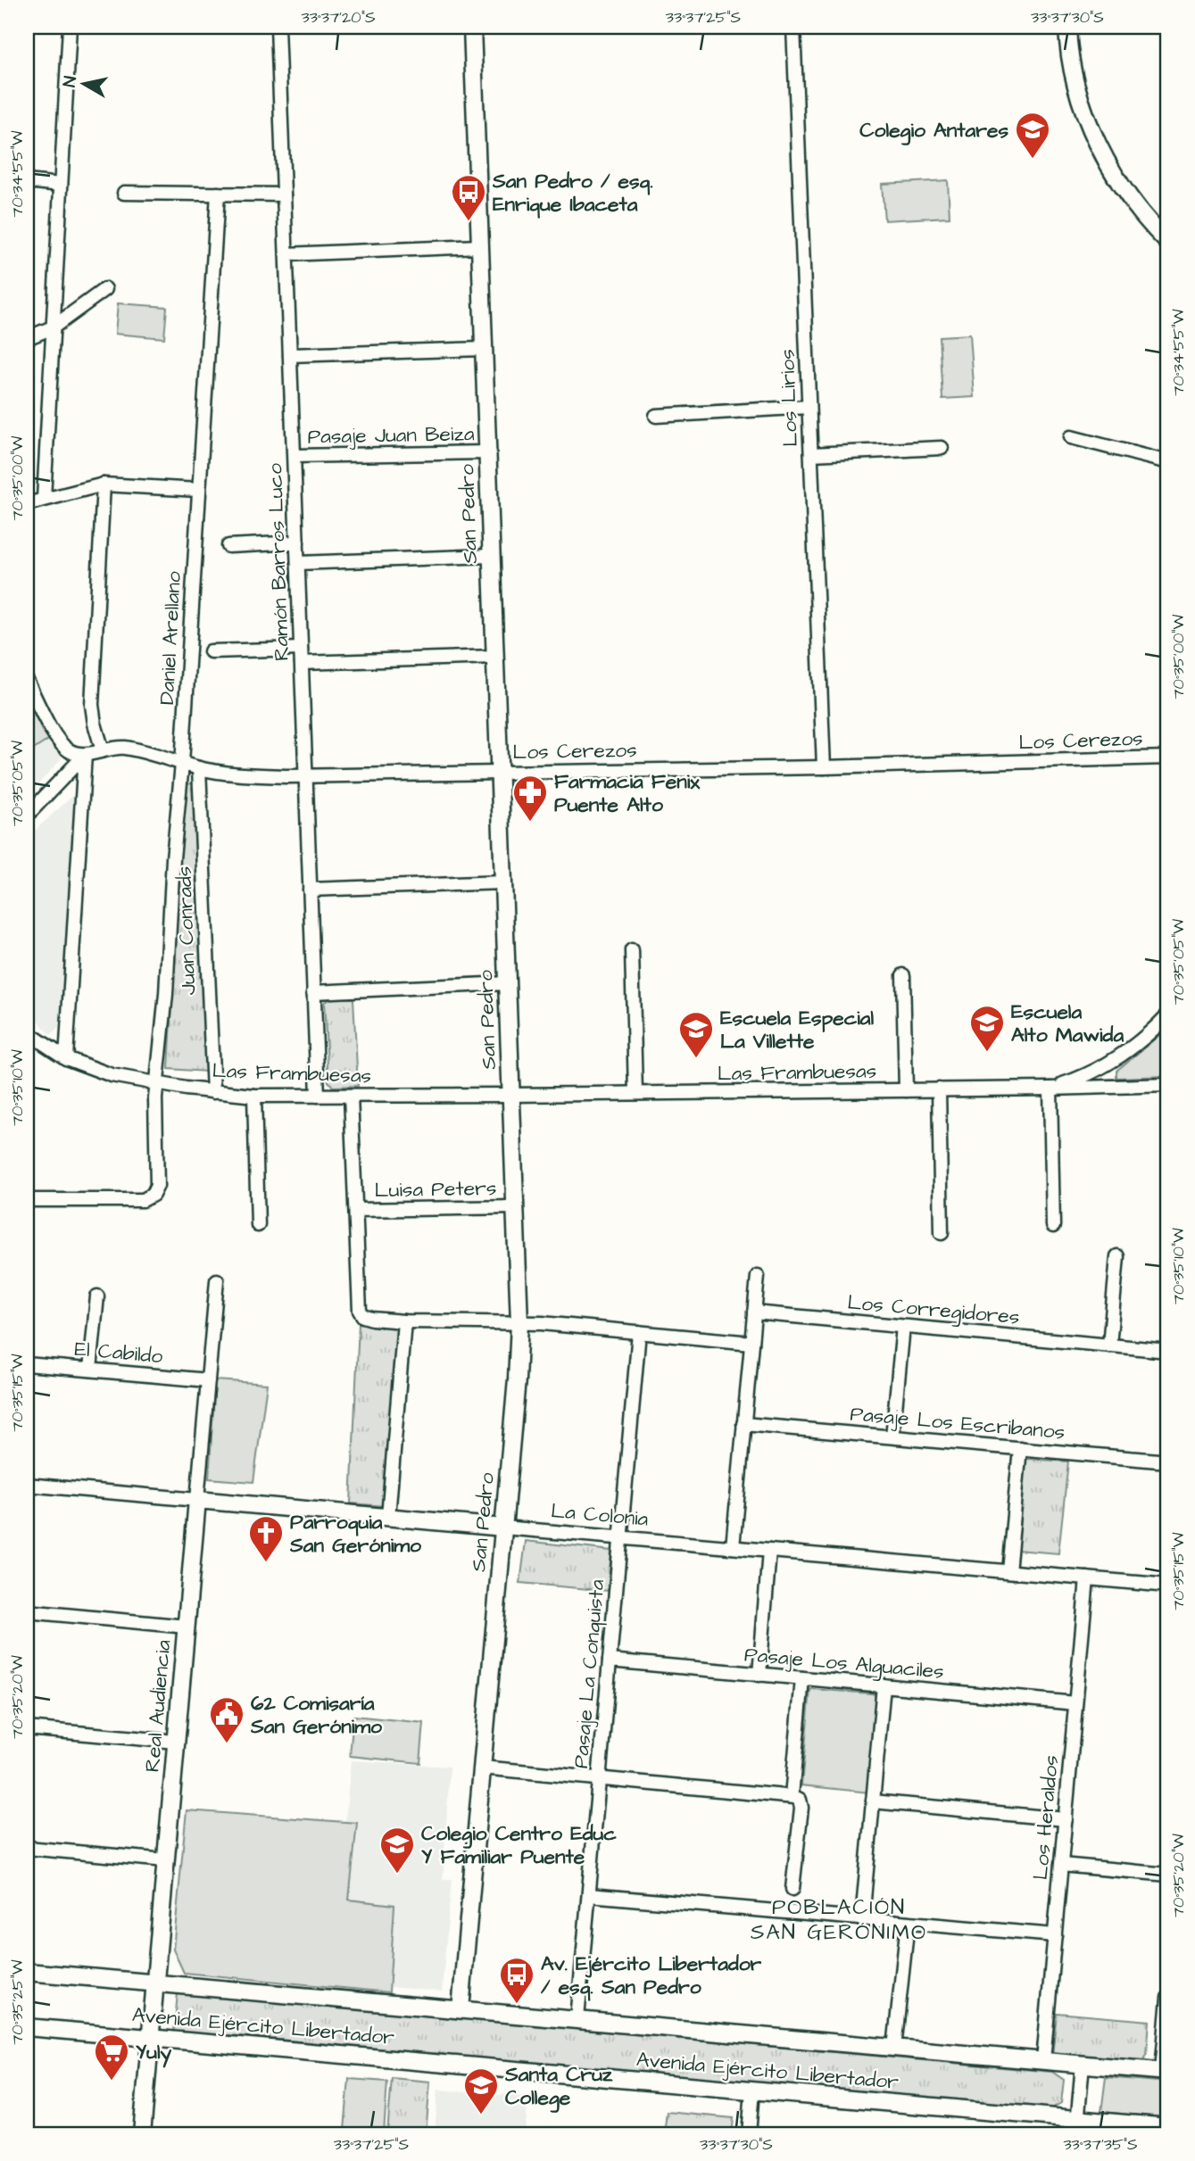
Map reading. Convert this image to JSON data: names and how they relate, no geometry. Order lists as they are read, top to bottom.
{
  "streets": {
    "street": [
      "Los Lirios",
      "Pasaje Juan Beiza",
      "San Pedro",
      "Ramón Barros Luco",
      "Daniel Arellano",
      "Los Cerezos",
      "Juan Conrads",
      "Las Frambuesas",
      "Luisa Peters",
      "Los Corregidores",
      "El Cabildo",
      "Pasaje Los Escribanos",
      "La Colonia",
      "Pasaje Los Alguaciles",
      "Pasaje La Conquista",
      "Real Audiencia",
      "Los Heraldos",
      "Avenida Ejército Libertador"
    ]
  },
  "crossings": [
    ["Los Lirios", "Los Cerezos"],
    ["Pasaje Juan Beiza", "San Pedro"],
    ["Pasaje Juan Beiza", "Ramón Barros Luco"],
    ["San Pedro", "Los Cerezos"],
    ["San Pedro", "Las Frambuesas"],
    ["San Pedro", "Luisa Peters"],
    ["San Pedro", "La Colonia"],
    ["San Pedro", "Avenida Ejército Libertador"],
    ["Ramón Barros Luco", "Los Cerezos"],
    ["Ramón Barros Luco", "Las Frambuesas"],
    ["Daniel Arellano", "Los Cerezos"],
    ["Daniel Arellano", "Las Frambuesas"],
    ["Los Cerezos", "Juan Conrads"],
    ["Juan Conrads", "Las Frambuesas"],
    ["El Cabildo", "Real Audiencia"],
    ["La Colonia", "Pasaje La Conquista"],
    ["La Colonia", "Real Audiencia"],
    ["La Colonia", "Los Heraldos"],
    ["Pasaje Los Alguaciles", "Pasaje La Conquista"],
    ["Pasaje Los Alguaciles", "Los Heraldos"],
    ["Pasaje La Conquista", "Avenida Ejército Libertador"],
    ["Real Audiencia", "Avenida Ejército Libertador"],
    ["Los Heraldos", "Avenida Ejército Libertador"]
  ],
  "districts": ["POBLACIÓN SAN GERÓNIMO"],
  "places": {
    "school or university": [
      "Colegio Antares",
      "Escuela Alto Mawida",
      "Escuela Especial La Villette",
      "Colegio Centro Educ Y Familiar Puente",
      "Santa Cruz College"
    ],
    "bus stop": ["San Pedro / esq. Enrique Ibaceta", "Av. Ejército Libertador / esq. San Pedro"],
    "pharmacy": ["Farmacia Fenix Puente Alto"],
    "church": ["Parroquia San Gerónimo"],
    "public building": ["62 Comisaría San Gerónimo"],
    "supermarket": ["Yuly"]
  },
  "north": "left",
  "coordinates": [
    "33°37'20\"S",
    "33°37'25\"S",
    "33°37'30\"S",
    "70°34'55\"W",
    "70°35'00\"W",
    "70°35'05\"W",
    "70°35'10\"W",
    "70°35'15\"W",
    "70°35'20\"W",
    "70°35'25\"W",
    "33°37'35\"S"
  ]
}
